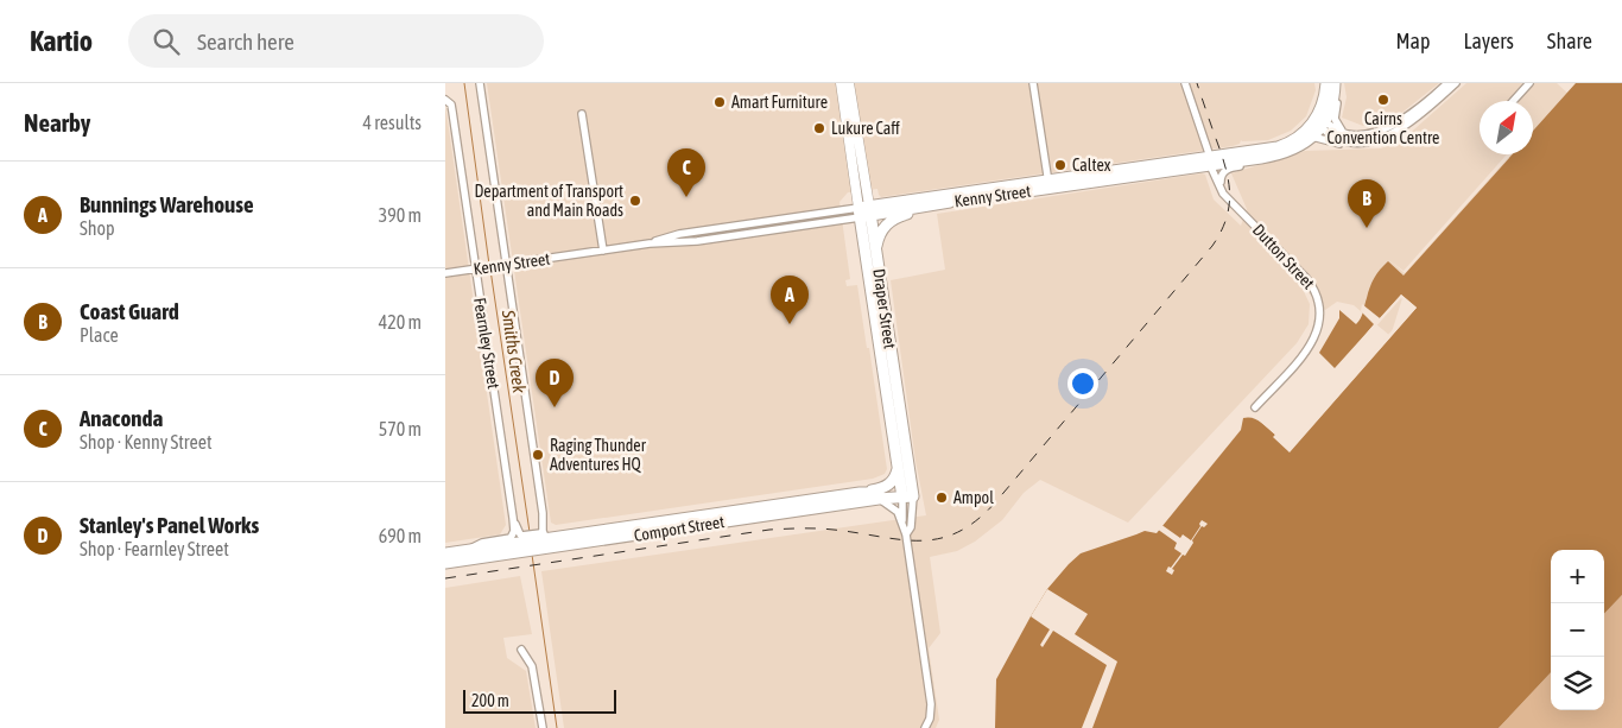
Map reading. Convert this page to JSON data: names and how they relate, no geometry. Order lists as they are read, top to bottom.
{
  "streets": {
    "highway": ["Kenny Street", "Draper Street", "Comport Street"],
    "street": ["Dutton Street", "Fearnley Street"]
  },
  "crossings": [
    ["Kenny Street", "Dutton Street"],
    ["Kenny Street", "Draper Street"],
    ["Kenny Street", "Fearnley Street"],
    ["Draper Street", "Comport Street"],
    ["Fearnley Street", "Comport Street"]
  ],
  "water": ["Smiths Creek"],
  "places": [
    "Cairns Convention Centre",
    "Amart Furniture",
    "Lukure Caff",
    "Caltex",
    "Department of Transport and Main Roads",
    "Raging Thunder Adventures HQ",
    "Ampol"
  ],
  "scale_bar": "200 m",
  "north": "top right",
  "page": {
    "header": "Kartio",
    "search": "Search here",
    "nav": ["Map", "Layers", "Share"],
    "heading": ["Nearby", "4 results"],
    "pins": [
      "C",
      "B",
      "A",
      "D"
    ],
    "list": [
      {
        "mark": "A",
        "name": "Bunnings Warehouse",
        "note": "Shop",
        "value": "390 m"
      },
      {
        "mark": "B",
        "name": "Coast Guard",
        "note": "Place",
        "value": "420 m"
      },
      {
        "mark": "C",
        "name": "Anaconda",
        "note": "Shop · Kenny Street",
        "value": "570 m"
      },
      {
        "mark": "D",
        "name": "Stanley's Panel Works",
        "note": "Shop · Fearnley Street",
        "value": "690 m"
      }
    ],
    "map_buttons": ["+", "−"],
    "scale": "200 m"
  }
}
